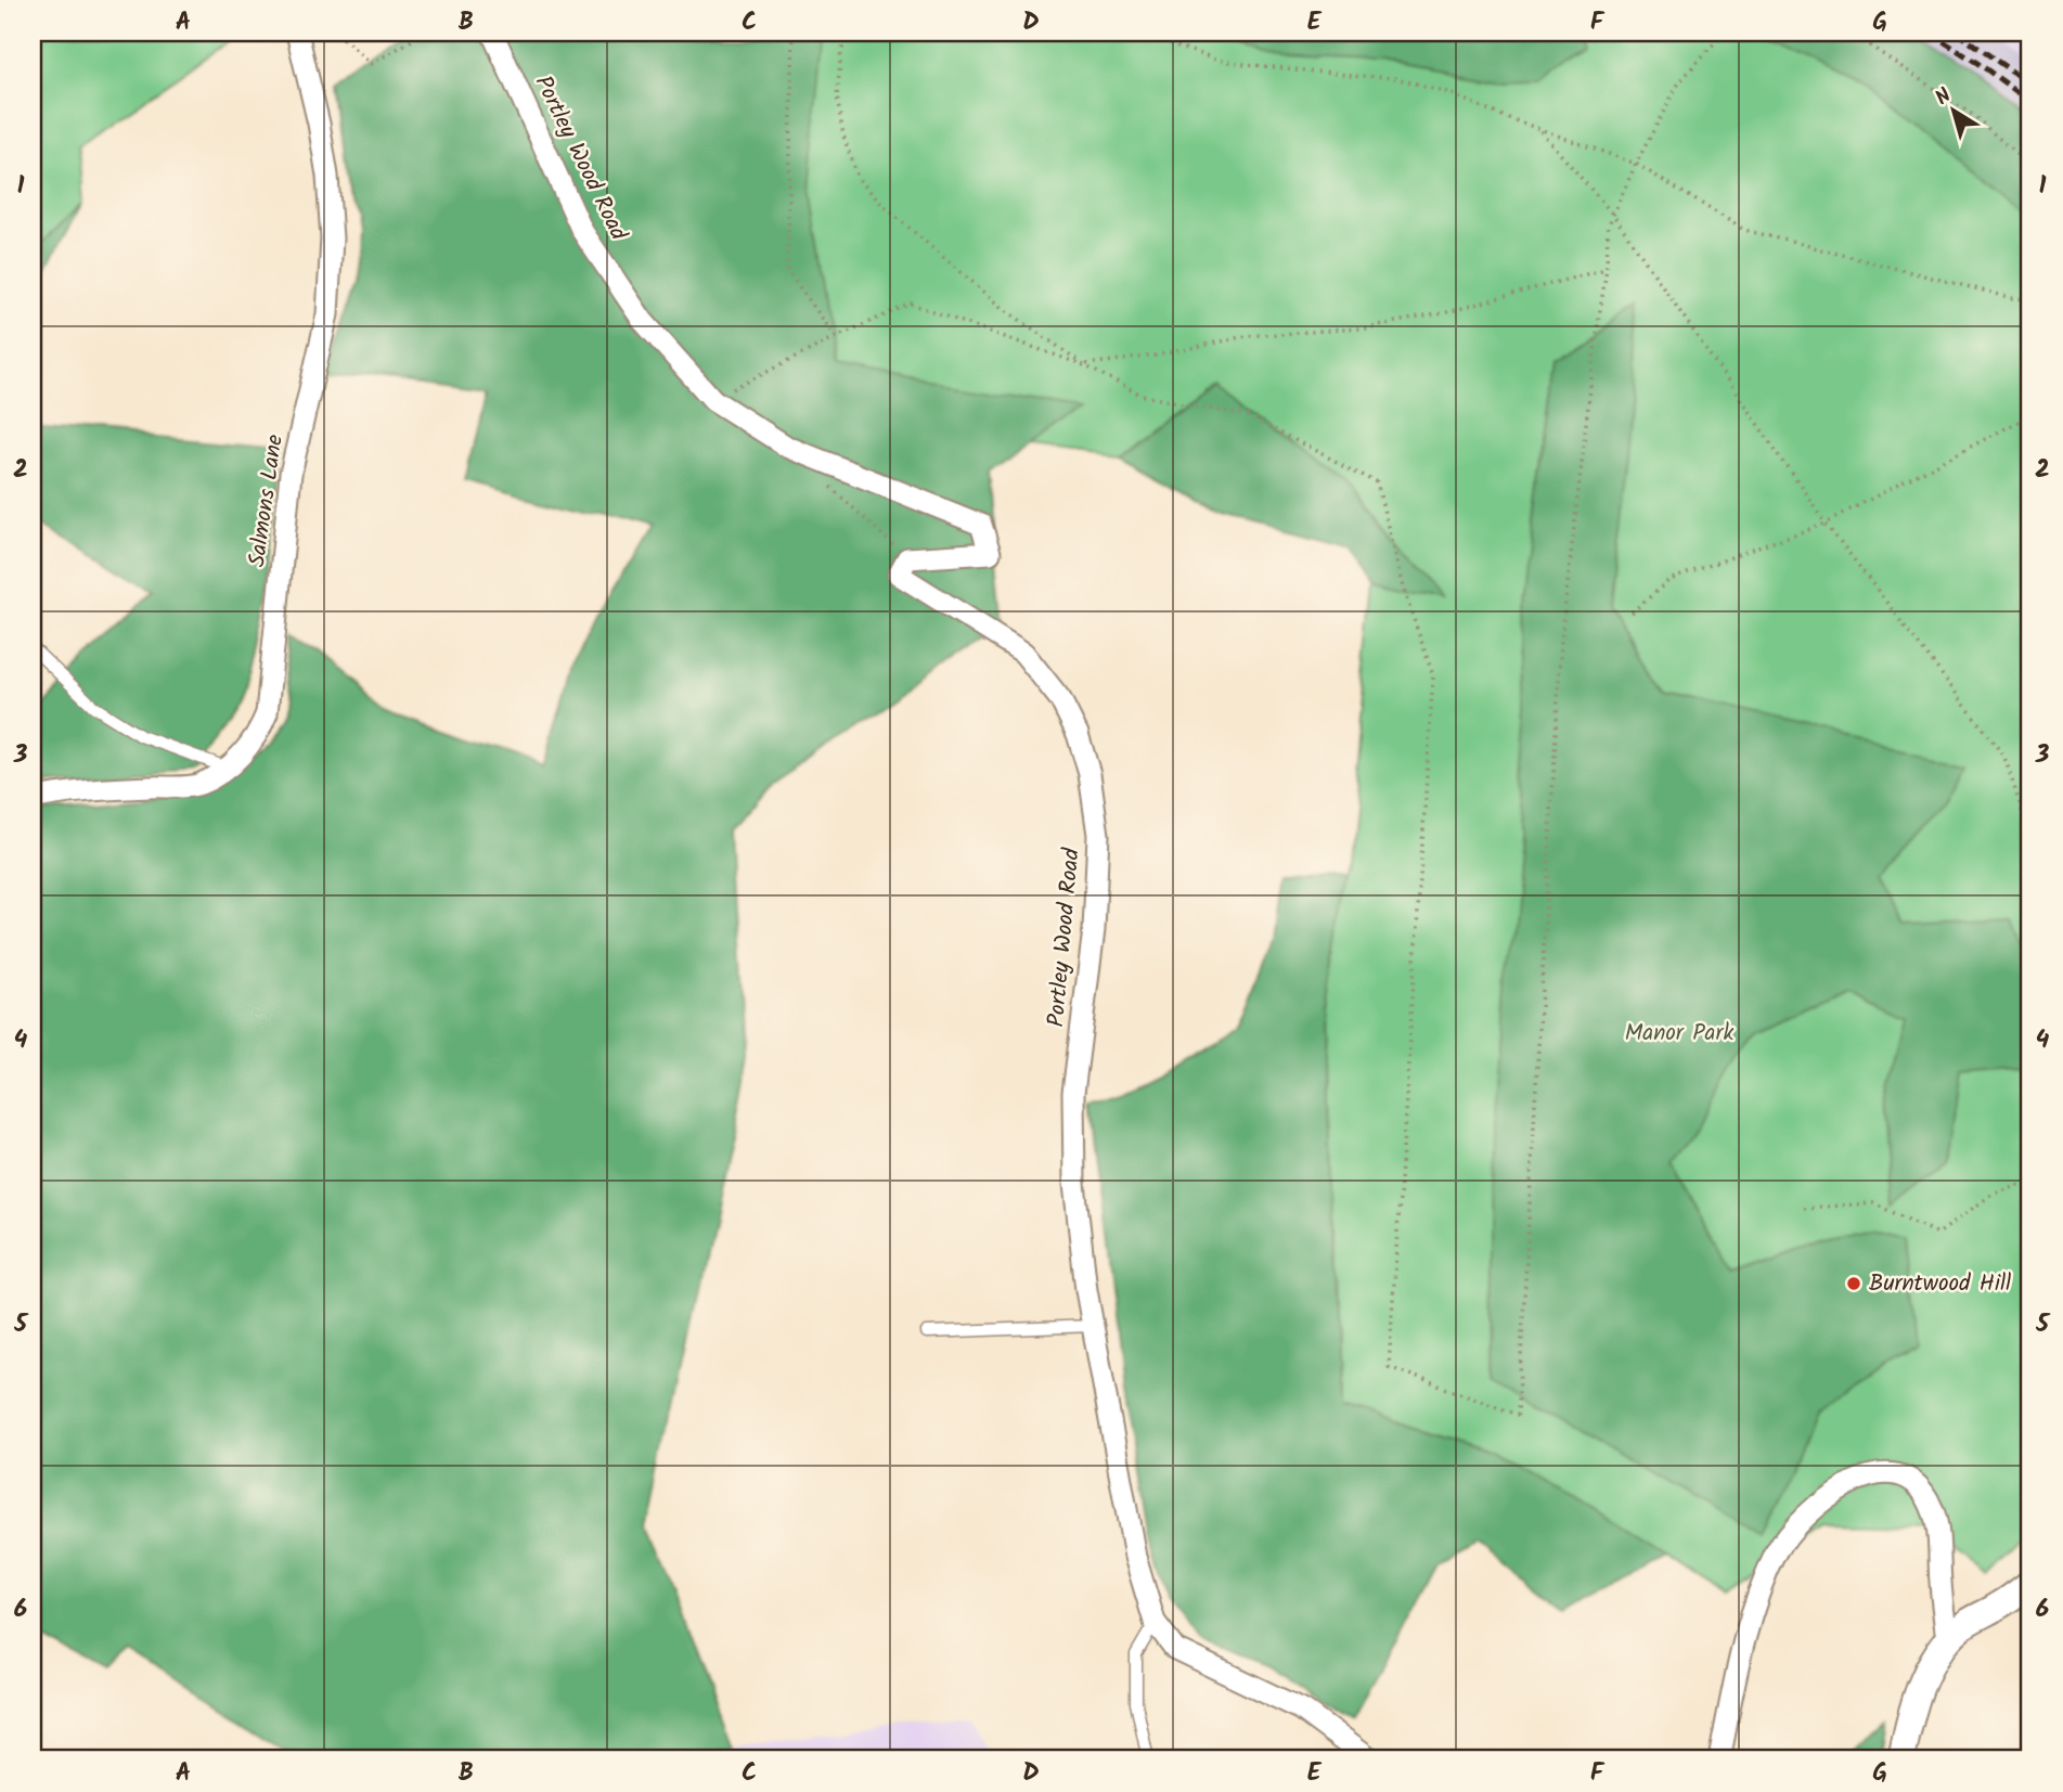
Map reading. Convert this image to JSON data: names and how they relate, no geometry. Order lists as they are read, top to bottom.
{
  "streets": {
    "street": ["Portley Wood Road", "Salmons Lane"]
  },
  "parks": ["Manor Park"],
  "places": ["Burntwood Hill"],
  "north": "top left",
  "grid": {
    "columns": [
      "A",
      "B",
      "C",
      "D",
      "E",
      "F",
      "G"
    ],
    "rows": [
      "1",
      "2",
      "3",
      "4",
      "5",
      "6"
    ]
  }
}
